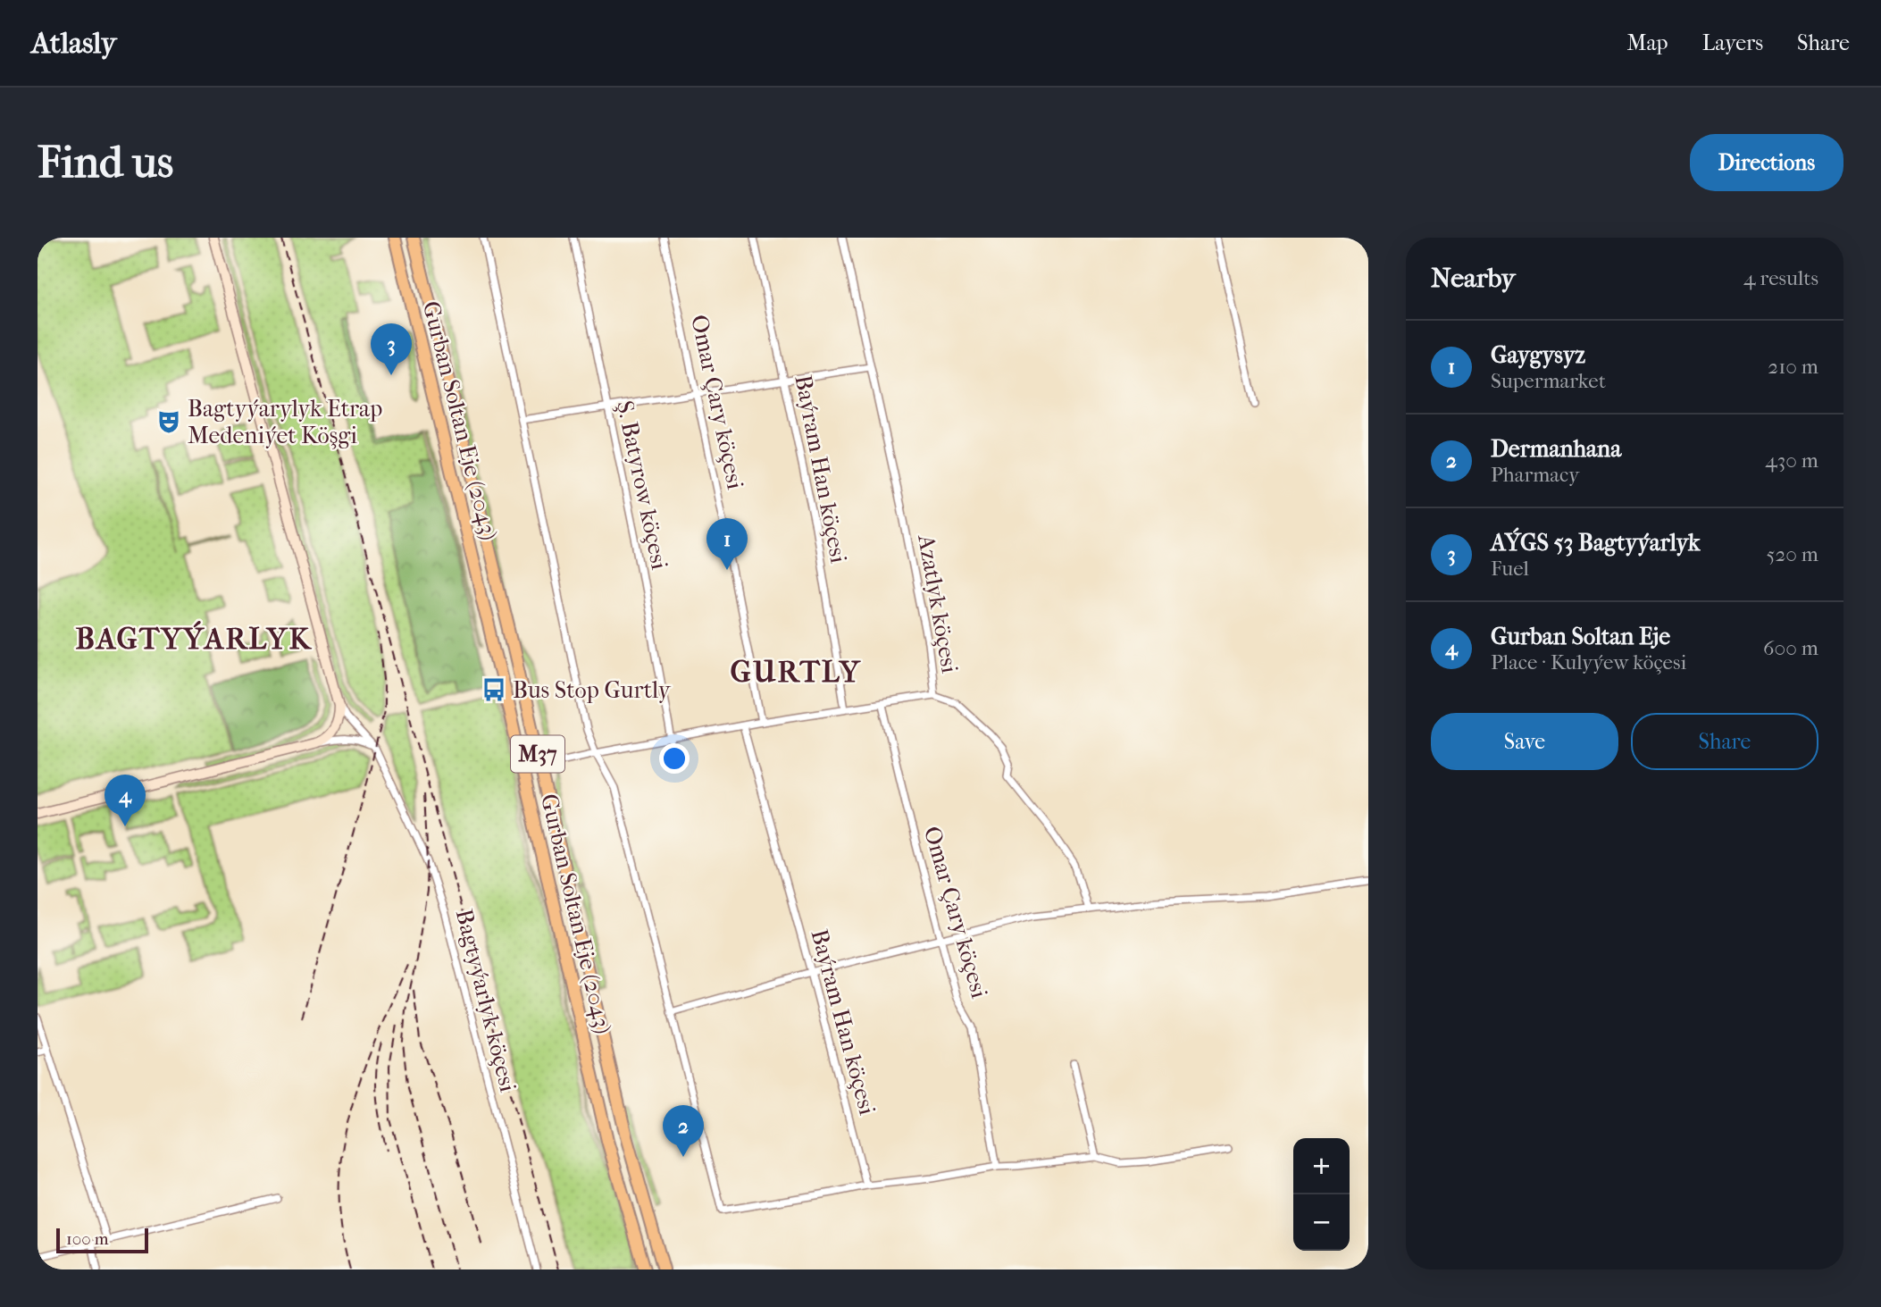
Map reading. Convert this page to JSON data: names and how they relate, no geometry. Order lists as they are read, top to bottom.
{
  "streets": {
    "highway": ["Gurban Soltan Eje (2043)", "M37"],
    "street": [
      "Omar Çary köçesi",
      "Baýram Han köçesi",
      "Ş. Batyrow köçesi",
      "Azatlyk köçesi",
      "Bagtyýarlyk köçesi"
    ]
  },
  "crossings": [
    ["Omar Çary köçesi", "Azatlyk köçesi"],
    ["Gurban Soltan Eje (2043)", "Azatlyk köçesi"],
    ["Baýram Han köçesi", "Azatlyk köçesi"],
    ["Ş. Batyrow köçesi", "Azatlyk köçesi"]
  ],
  "districts": ["BAGTYÝARLYK", "GURTLY"],
  "places": {
    "theatre": ["Bagtyýarylyk Etrap Medeniýet Köşgi"],
    "bus stop": ["Bus Stop Gurtly"]
  },
  "scale_bar": "100 m",
  "page": {
    "header": "Atlasly",
    "nav": ["Map", "Layers", "Share"],
    "buttons": [
      "Directions",
      ["Save", "Share"]
    ],
    "title": "Find us",
    "heading": ["Nearby", "4 results"],
    "list": [
      {
        "mark": "1",
        "name": "Gaygysyz",
        "note": "Supermarket",
        "value": "210 m"
      },
      {
        "mark": "2",
        "name": "Dermanhana",
        "note": "Pharmacy",
        "value": "430 m"
      },
      {
        "mark": "3",
        "name": "AÝGS 53 Bagtyýarlyk",
        "note": "Fuel",
        "value": "520 m"
      },
      {
        "mark": "4",
        "name": "Gurban Soltan Eje",
        "note": "Place · Kulyýew köçesi",
        "value": "600 m"
      }
    ],
    "pins": [
      "3",
      "1",
      "4",
      "2"
    ],
    "map_buttons": ["+", "−"],
    "scale": "100 m"
  }
}
